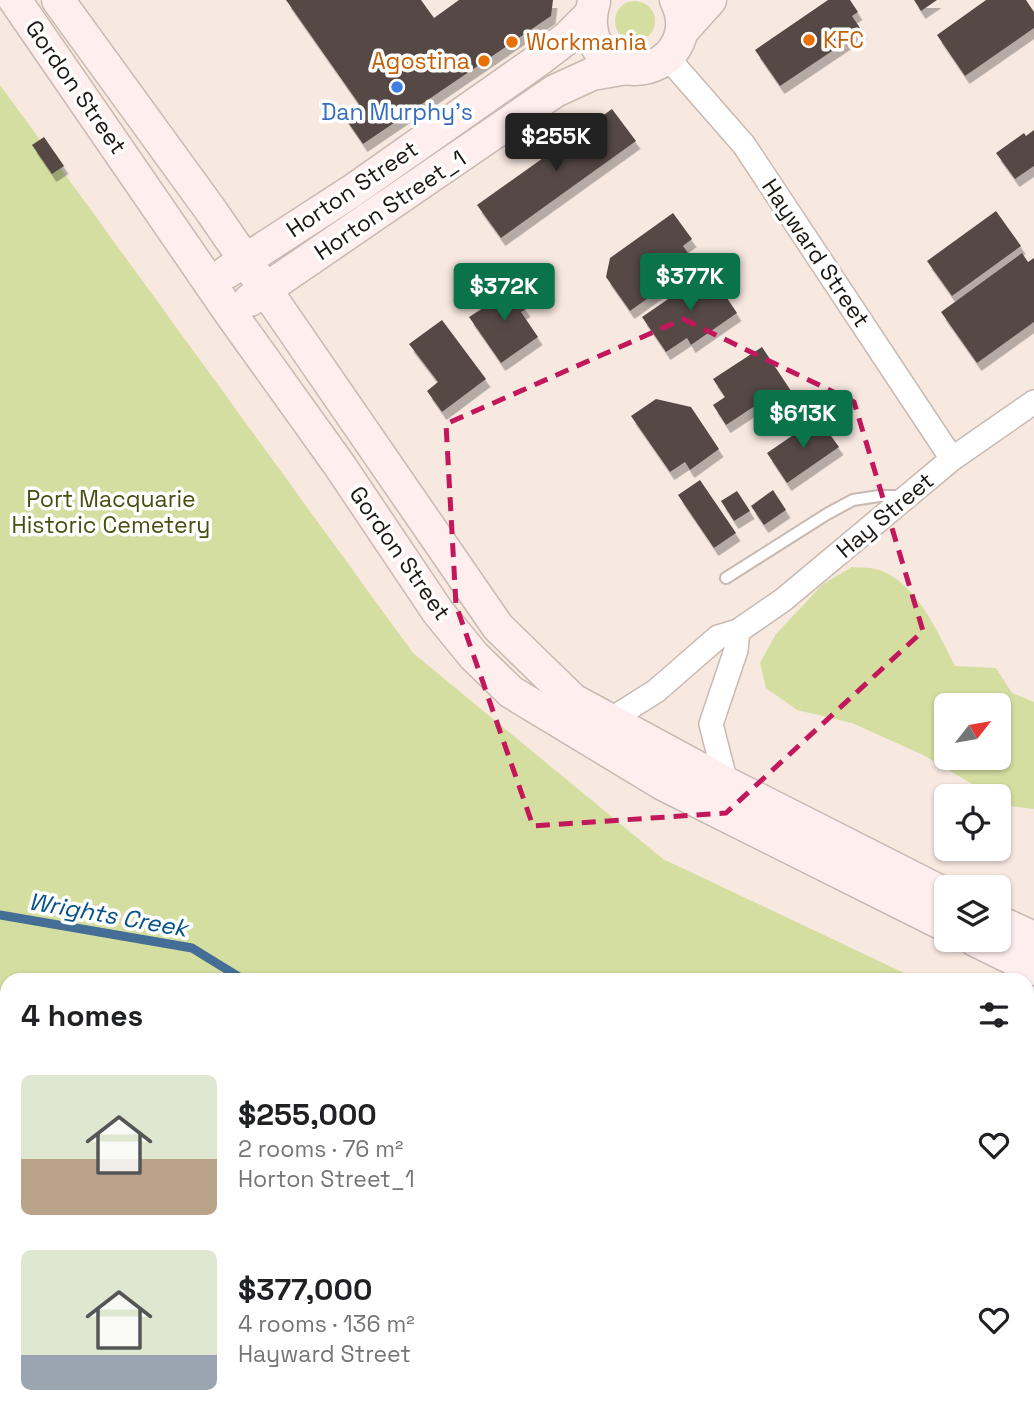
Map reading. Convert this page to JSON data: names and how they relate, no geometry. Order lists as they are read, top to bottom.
{
  "streets": {
    "main road": ["Gordon Street", "Horton Street", "Horton Street_1"],
    "street": ["Hayward Street", "Hay Street"]
  },
  "crossings": [
    ["Gordon Street", "Horton Street"],
    ["Gordon Street", "Horton Street_1"],
    ["Gordon Street", "Hay Street"],
    ["Horton Street_1", "Hayward Street"],
    ["Hayward Street", "Hay Street"]
  ],
  "water": ["Wrights Creek"],
  "parks": ["Port Macquarie Historic Cemetery"],
  "places": [
    "KFC",
    "Workmania",
    "Agostina",
    "Dan Murphy's"
  ],
  "north": "top right",
  "page": {
    "price": [
      "$255K",
      "$377K",
      "$372K",
      "$613K"
    ],
    "heading": "4 homes",
    "list": [
      {
        "name": "$255,000",
        "note": "2 rooms · 76 m² · Horton Street_1"
      },
      {
        "name": "$377,000",
        "note": "4 rooms · 136 m² · Hayward Street"
      }
    ]
  }
}
